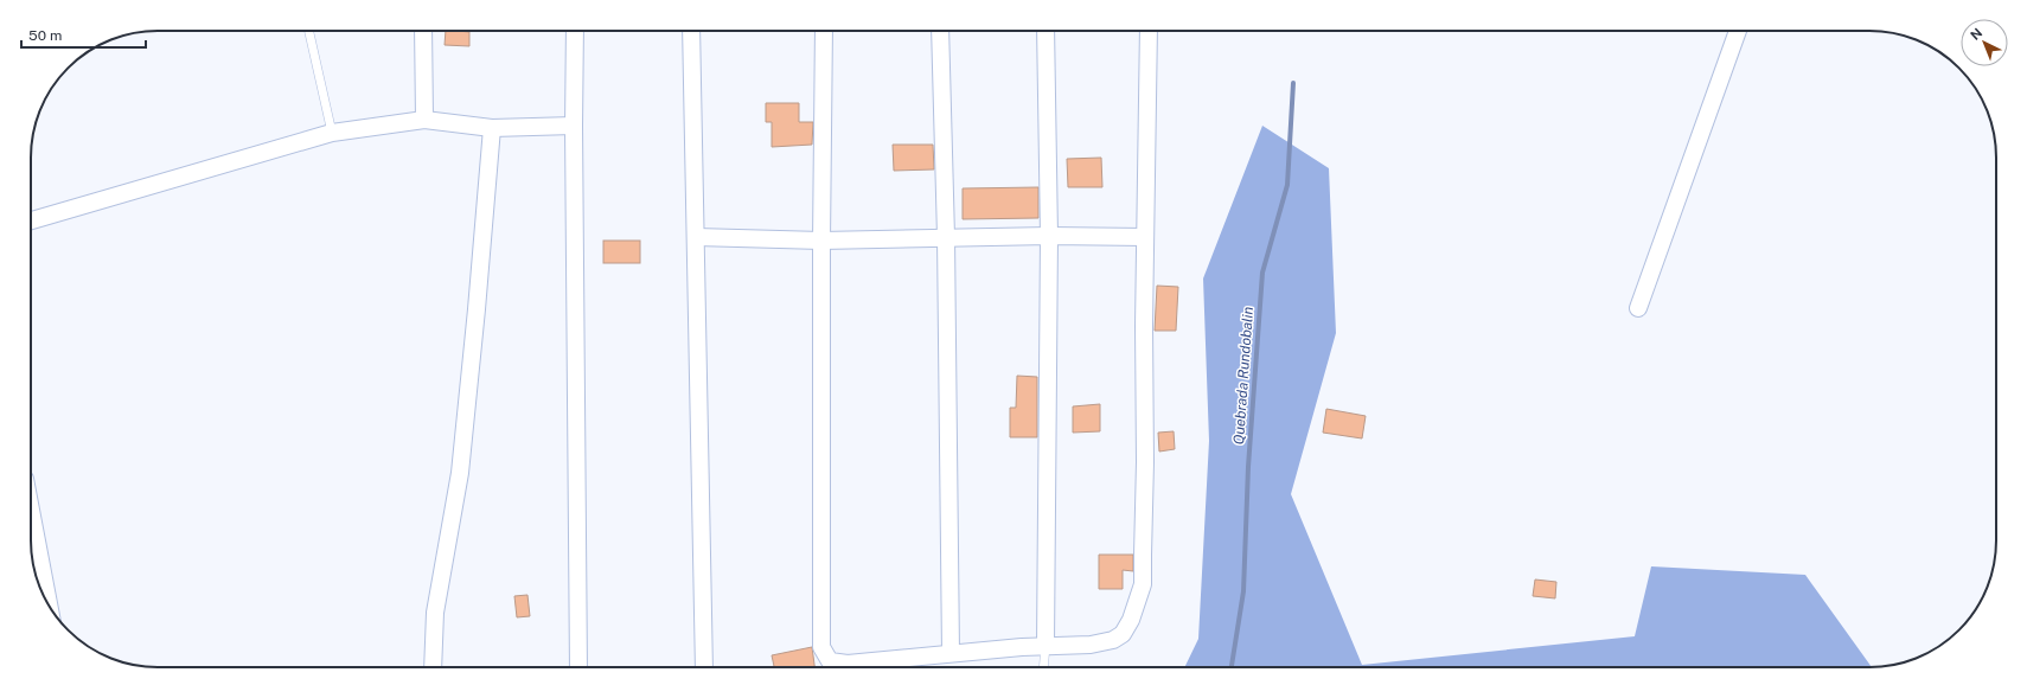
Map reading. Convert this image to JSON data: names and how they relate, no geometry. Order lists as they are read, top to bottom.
{
  "water": ["Quebrada Rundobalin"],
  "scale_bar": "50 m",
  "north": "top left"
}
